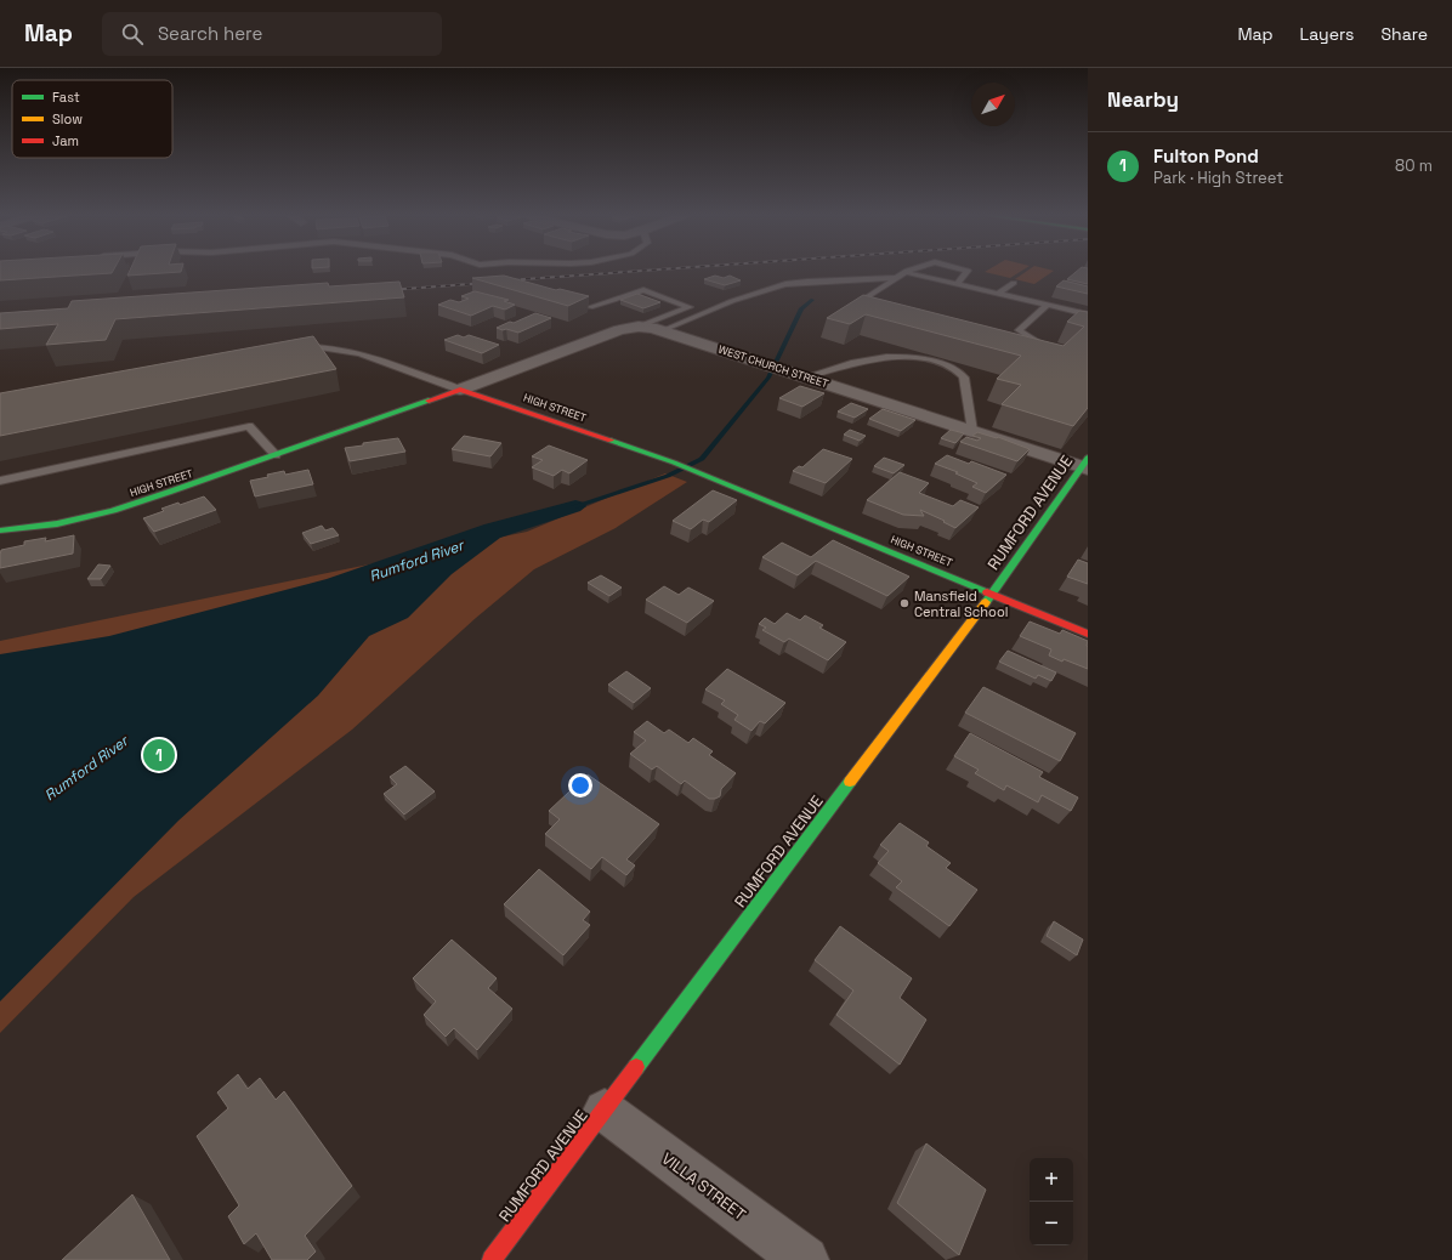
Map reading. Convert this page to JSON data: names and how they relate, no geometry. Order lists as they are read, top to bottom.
{
  "streets": {
    "street": [
      "WEST CHURCH STREET",
      "HIGH STREET",
      "RUMFORD AVENUE",
      "VILLA STREET"
    ]
  },
  "crossings": [
    ["WEST CHURCH STREET", "HIGH STREET"],
    ["WEST CHURCH STREET", "RUMFORD AVENUE"],
    ["HIGH STREET", "RUMFORD AVENUE"],
    ["RUMFORD AVENUE", "VILLA STREET"]
  ],
  "water": ["Rumford River"],
  "places": ["Mansfield Central School"],
  "legend": ["Fast", "Slow", "Jam"],
  "north": "top right",
  "page": {
    "header": "Map",
    "search": "Search here",
    "nav": ["Map", "Layers", "Share"],
    "heading": "Nearby",
    "list": [
      {
        "mark": "1",
        "name": "Fulton Pond",
        "note": "Park · High Street",
        "value": "80 m"
      }
    ],
    "pins": "1",
    "map_buttons": ["+", "−"]
  }
}
